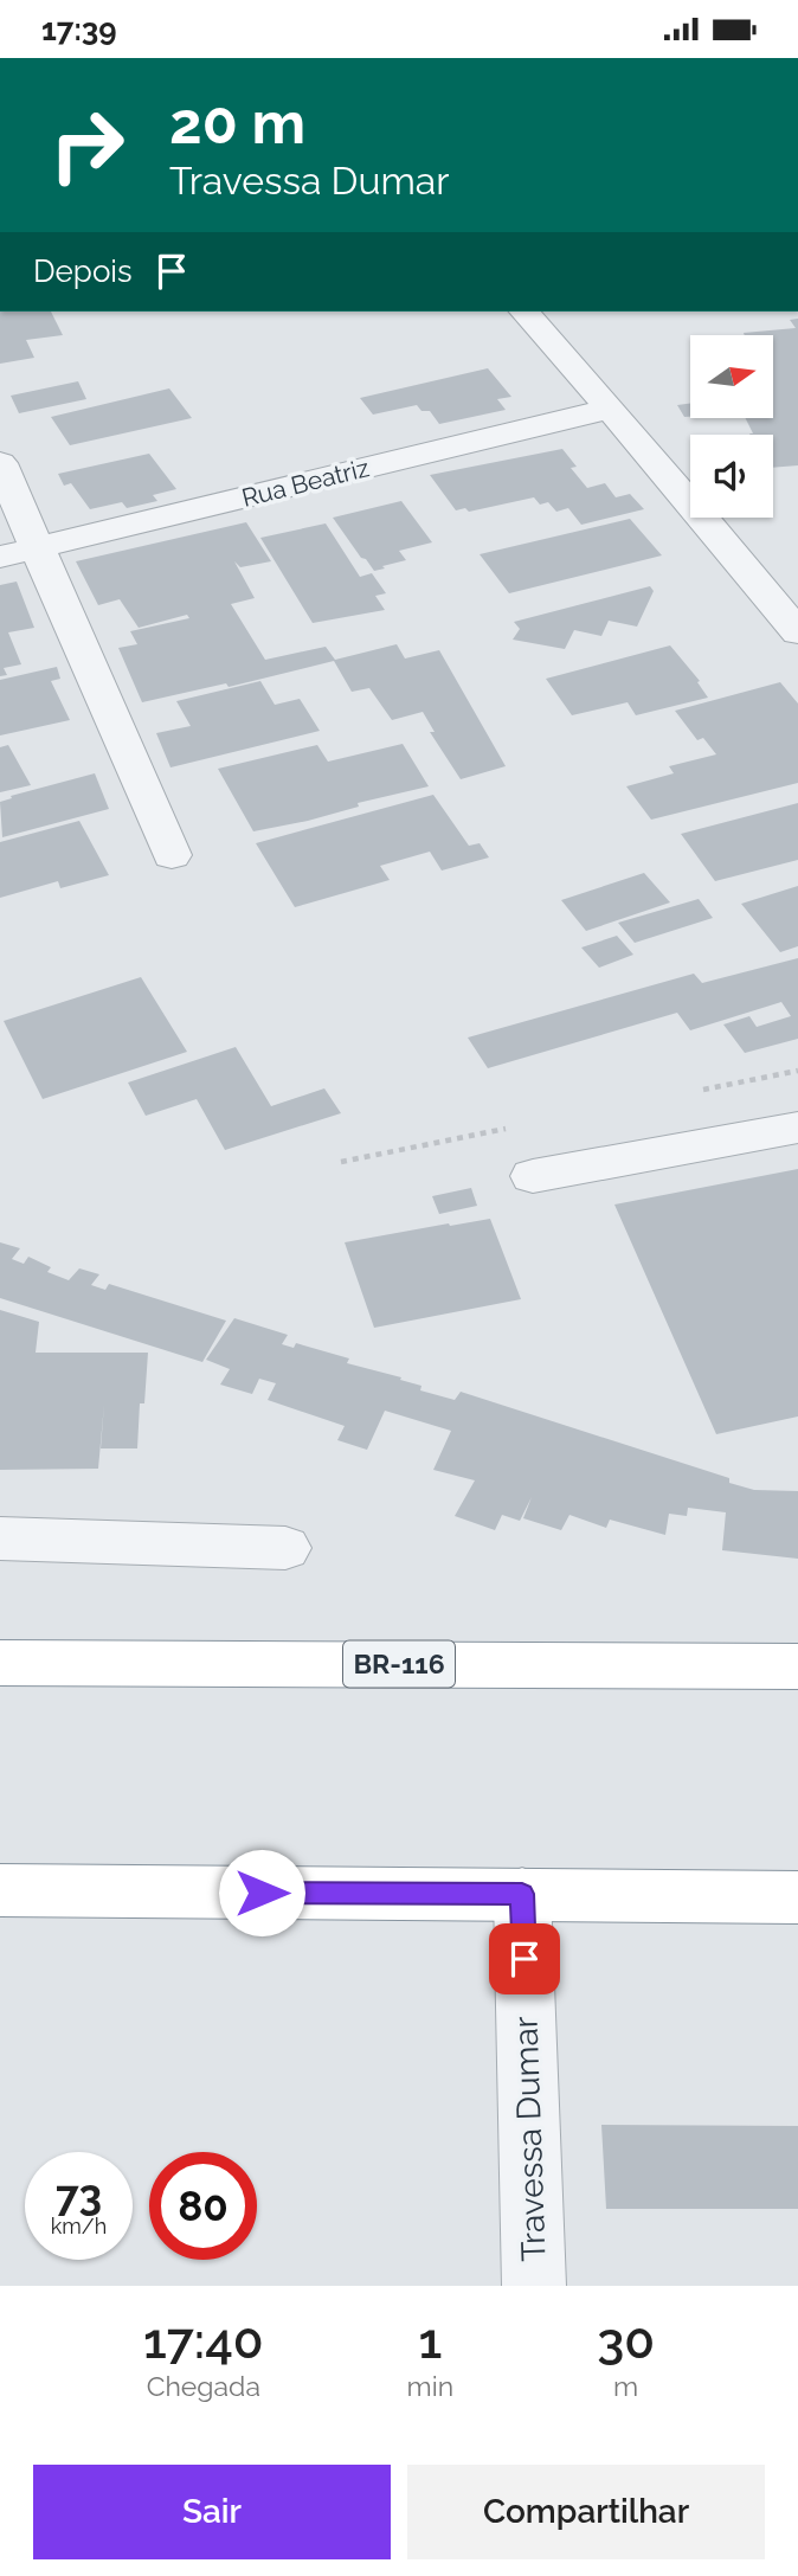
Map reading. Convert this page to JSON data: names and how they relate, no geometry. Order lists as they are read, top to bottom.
{
  "streets": {
    "highway": ["BR-116"],
    "street": ["Rua Beatriz", "Travessa Dumar"]
  },
  "north": "right",
  "page": {
    "status": "17:39",
    "turn": ["20 m", "Travessa Dumar"],
    "then": "Depois",
    "speed": "73 km/h",
    "limit": "80",
    "eta": [
      "17:40",
      "Chegada",
      "1",
      "min",
      "30",
      "m"
    ],
    "buttons": ["Sair", "Compartilhar"]
  }
}
